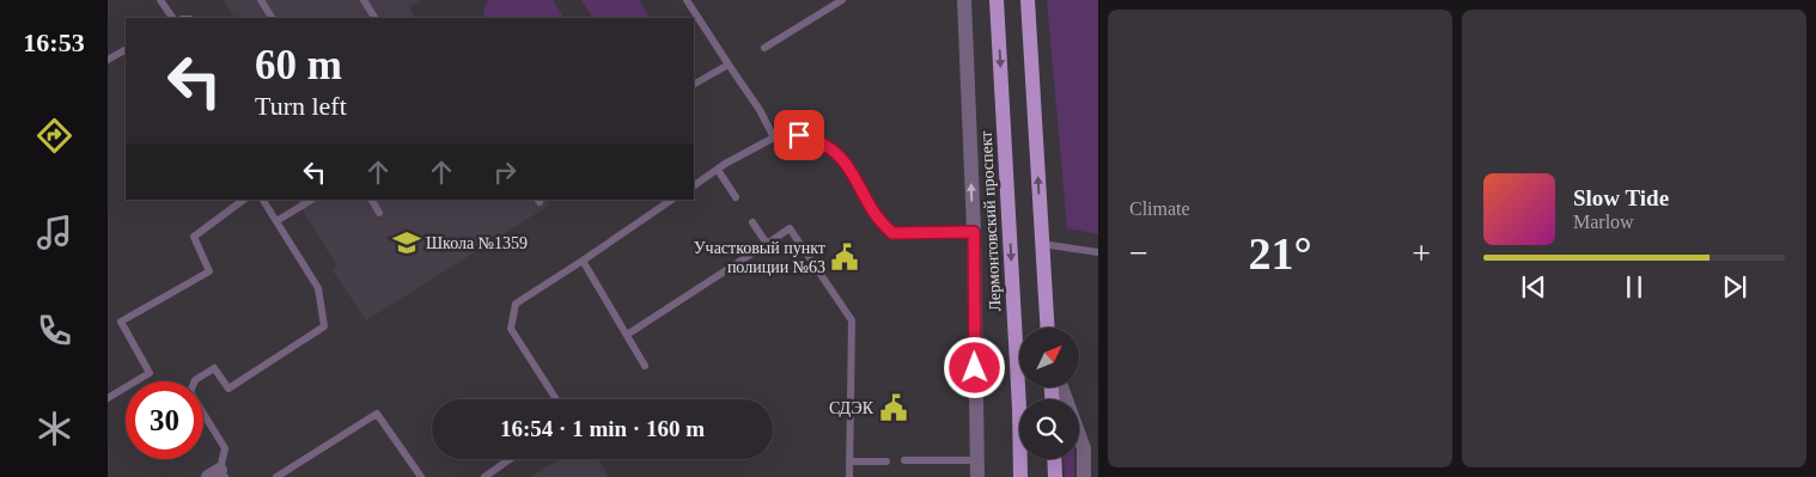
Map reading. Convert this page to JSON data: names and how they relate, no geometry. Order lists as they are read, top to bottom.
{
  "streets": {
    "main road": ["Лермонтовский проспект"]
  },
  "places": {
    "school or university": ["Школа №1359"],
    "public building": ["Участковый пункт полиции №63", "СДЭК"]
  },
  "north": "top right",
  "page": {
    "tabs": "16:53",
    "tile": "Climate",
    "turn": ["60 m", "Turn left"],
    "song": ["Slow Tide", "Marlow"],
    "heat": ["−", "21°", "+"],
    "limit": "30",
    "trip": "16:54 · 1 min · 160 m"
  }
}
